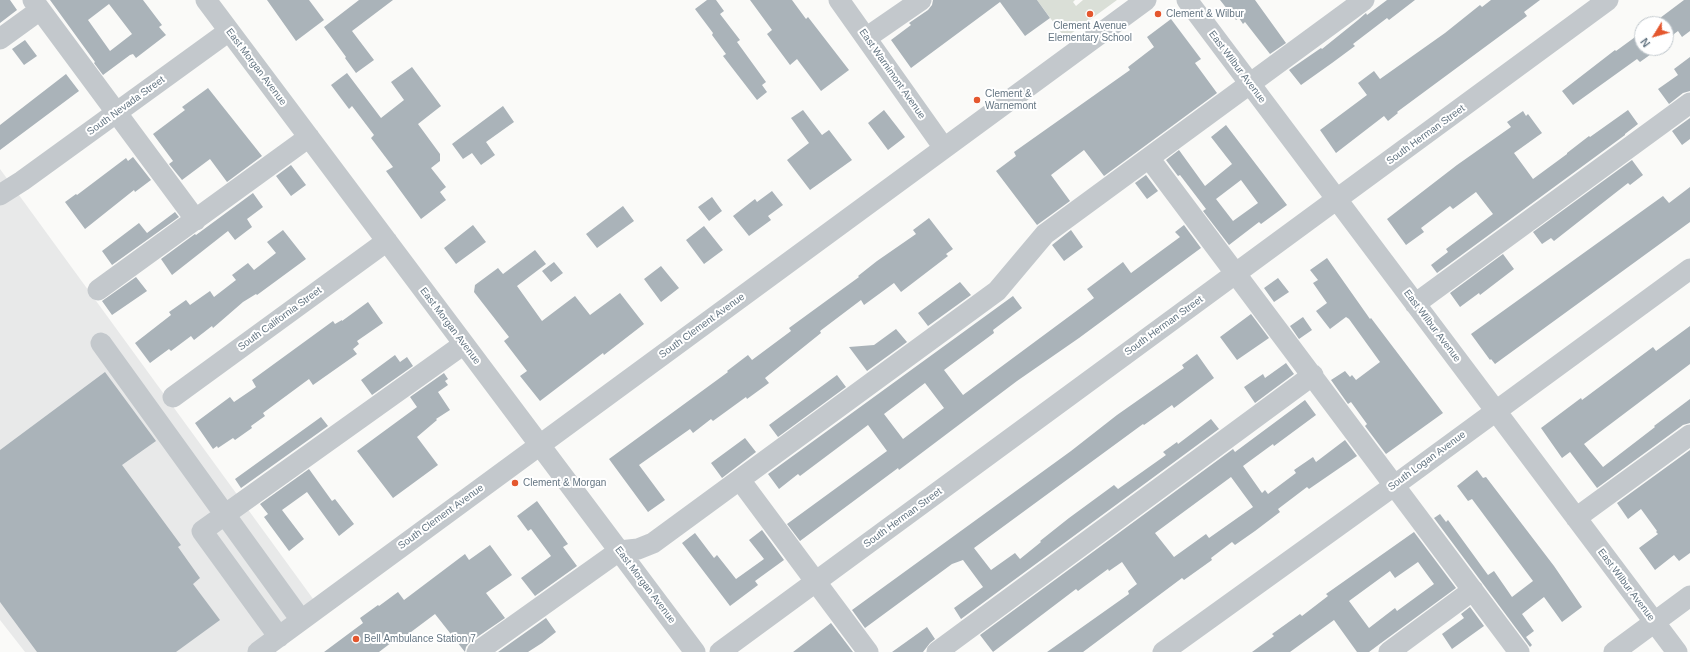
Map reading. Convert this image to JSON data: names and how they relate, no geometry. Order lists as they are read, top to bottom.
{
  "streets": {
    "street": [
      "East Morgan Avenue",
      "East Wilbur Avenue",
      "East Warnimont Avenue",
      "South Nevada Street",
      "South Herman Street",
      "South California Street",
      "South Clement Avenue",
      "South Logan Avenue"
    ]
  },
  "crossings": [
    ["East Morgan Avenue", "South Nevada Street"],
    ["East Morgan Avenue", "South California Street"],
    ["East Morgan Avenue", "South Clement Avenue"],
    ["East Wilbur Avenue", "South Herman Street"],
    ["East Wilbur Avenue", "South Logan Avenue"],
    ["East Warnimont Avenue", "South Clement Avenue"]
  ],
  "places": [
    "Clement Avenue Elementary School",
    "Clement & Wilbur",
    "Clement & Warnemont",
    "Clement & Morgan",
    "Bell Ambulance Station 7"
  ],
  "north": "bottom left"
}
